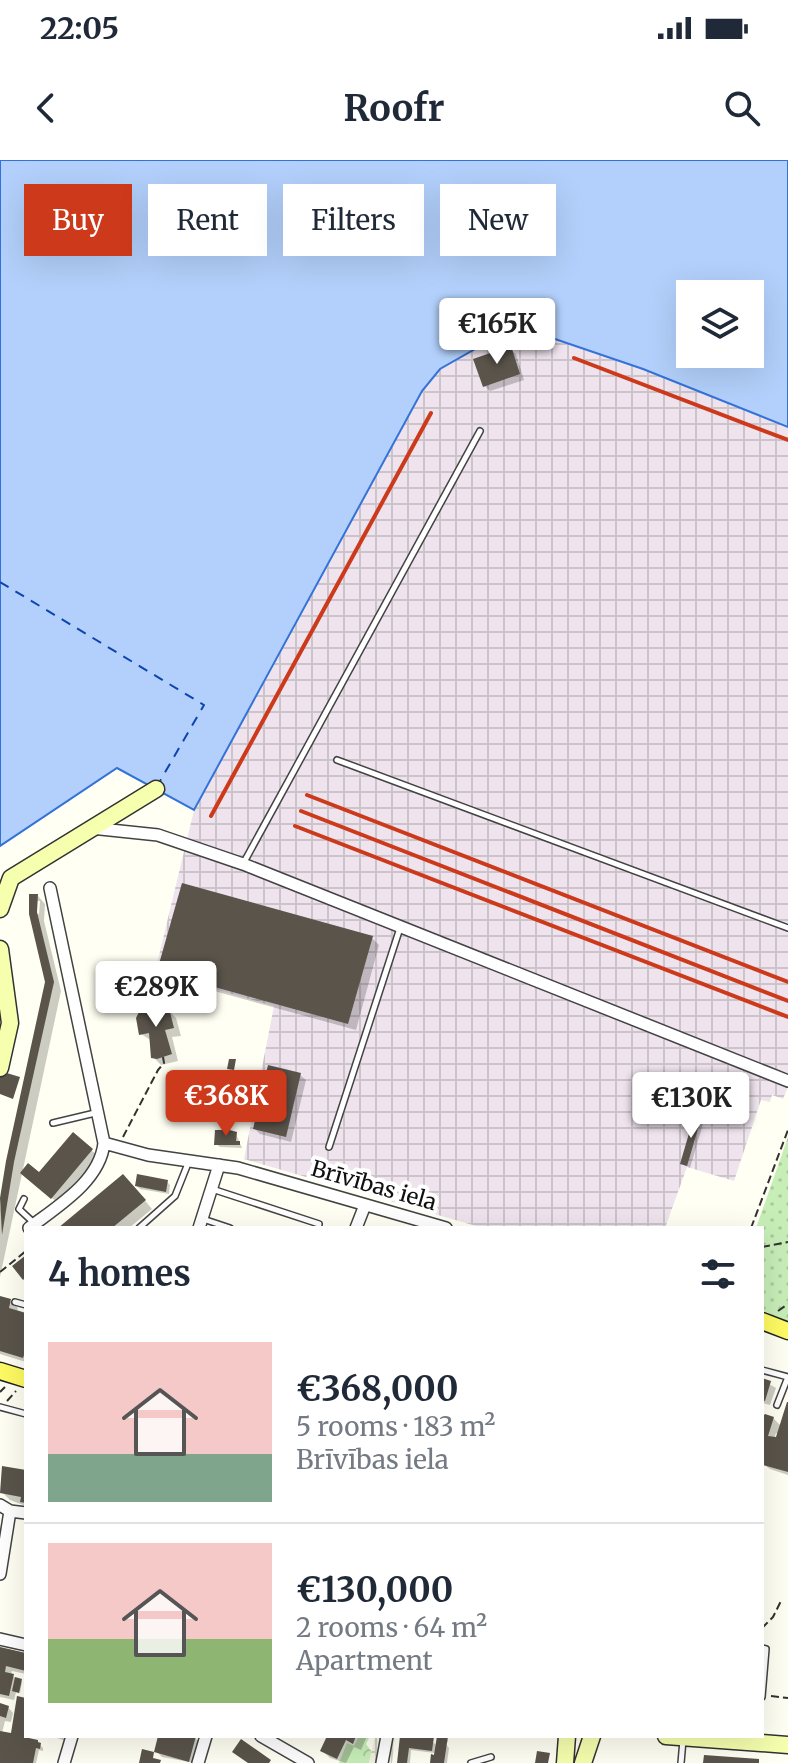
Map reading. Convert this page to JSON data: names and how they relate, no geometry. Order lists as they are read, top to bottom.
{
  "streets": {
    "street": ["Brīvības iela"]
  },
  "page": {
    "status": "22:05",
    "header": "Roofr",
    "chip": [
      "Buy",
      "Rent",
      "Filters",
      "New"
    ],
    "price": [
      "€165K",
      "€289K",
      "€368K",
      "€130K"
    ],
    "heading": "4 homes",
    "list": [
      {
        "name": "€368,000",
        "note": "5 rooms · 183 m² · Brīvības iela"
      },
      {
        "name": "€130,000",
        "note": "2 rooms · 64 m² · Apartment"
      }
    ]
  }
}
